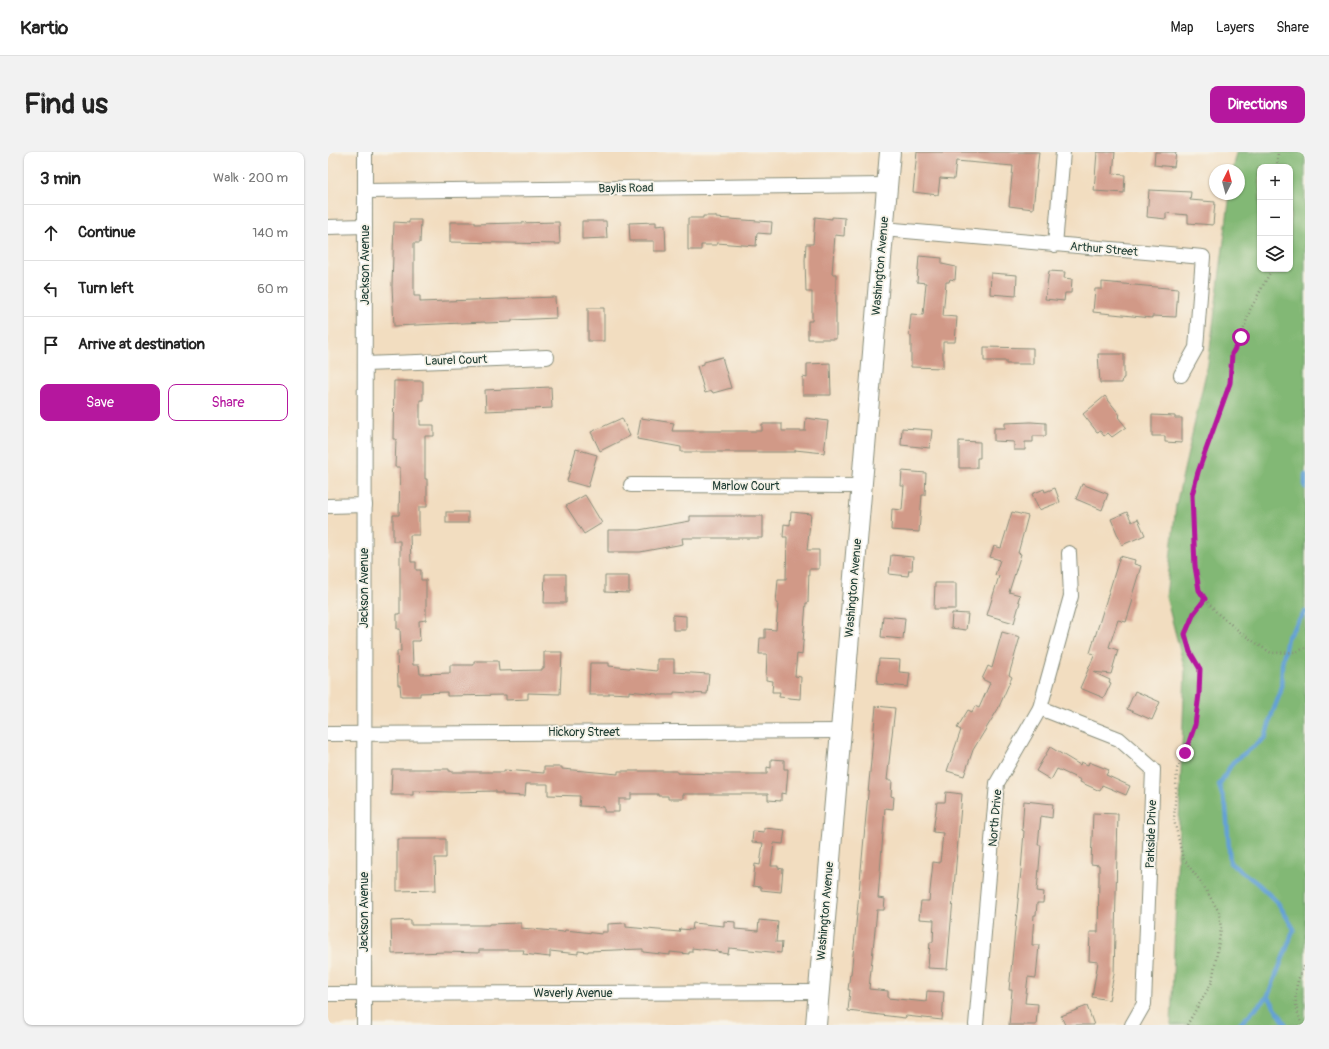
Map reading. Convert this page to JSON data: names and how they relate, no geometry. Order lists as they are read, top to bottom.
{
  "streets": {
    "street": [
      "Baylis Road",
      "Arthur Street",
      "Jackson Avenue",
      "Washington Avenue",
      "Laurel Court",
      "Marlow Court",
      "Hickory Street",
      "North Drive",
      "Parkside Drive",
      "Waverly Avenue"
    ]
  },
  "crossings": [
    ["Baylis Road", "Jackson Avenue"],
    ["Baylis Road", "Washington Avenue"],
    ["Arthur Street", "Washington Avenue"],
    ["Jackson Avenue", "Laurel Court"],
    ["Jackson Avenue", "Hickory Street"],
    ["Jackson Avenue", "Waverly Avenue"],
    ["Washington Avenue", "Marlow Court"],
    ["Washington Avenue", "Hickory Street"],
    ["Washington Avenue", "Waverly Avenue"],
    ["North Drive", "Parkside Drive"]
  ],
  "north": "top",
  "page": {
    "header": "Kartio",
    "nav": ["Map", "Layers", "Share"],
    "buttons": [
      "Directions",
      ["Save", "Share"]
    ],
    "title": "Find us",
    "heading": ["3 min", "Walk · 200 m"],
    "map_buttons": ["+", "−"],
    "list": [
      ["Continue", "140 m"],
      ["Turn left", "60 m"],
      "Arrive at destination"
    ]
  }
}
